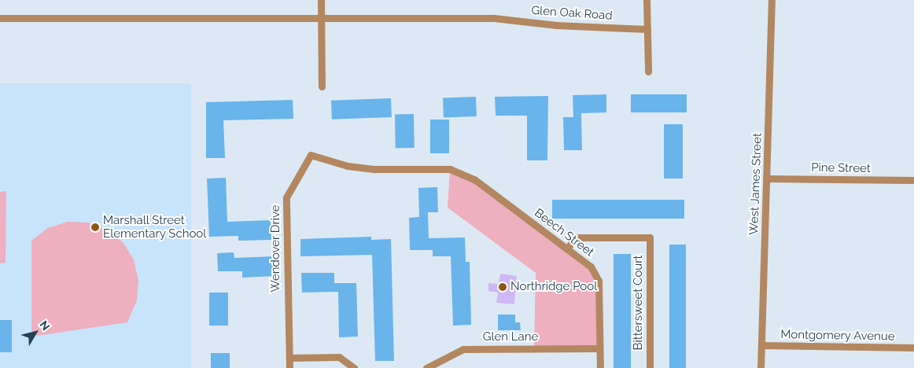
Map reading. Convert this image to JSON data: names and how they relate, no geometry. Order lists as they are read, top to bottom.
{
  "streets": {
    "street": [
      "Glen Oak Road",
      "Pine Street",
      "West James Street",
      "Beech Street",
      "Wendover Drive",
      "Bittersweet Court",
      "Montgomery Avenue",
      "Glen Lane"
    ]
  },
  "crossings": [
    ["Pine Street", "West James Street"],
    ["West James Street", "Montgomery Avenue"],
    ["Beech Street", "Wendover Drive"],
    ["Beech Street", "Bittersweet Court"],
    ["Beech Street", "Glen Lane"]
  ],
  "places": ["Marshall Street Elementary School", "Northridge Pool"],
  "north": "top right"
}
